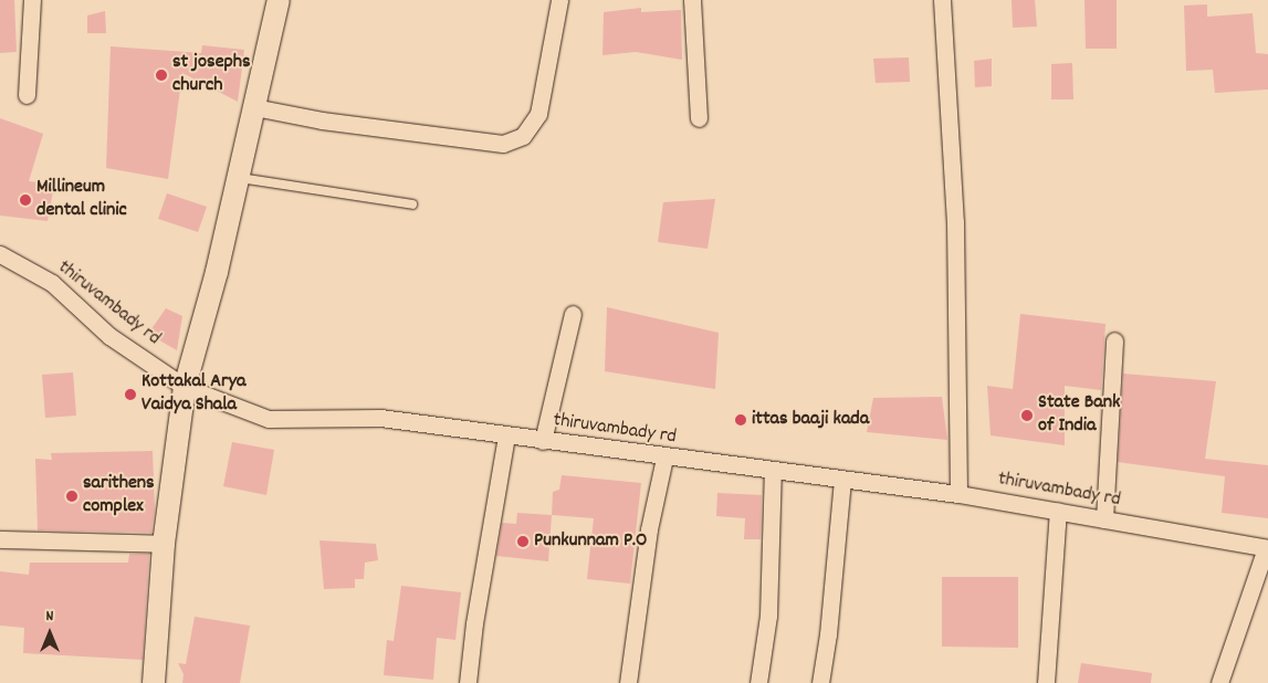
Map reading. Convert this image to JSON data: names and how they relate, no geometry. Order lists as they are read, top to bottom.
{
  "streets": {
    "street": ["thiruvambady rd"]
  },
  "places": [
    "st josephs church",
    "Millineum dental clinic",
    "Kottakal Arya Vaidya Shala",
    "State Bank of India",
    "ittas baaji kada",
    "sarithens complex",
    "Punkunnam P.O"
  ],
  "north": "top"
}
